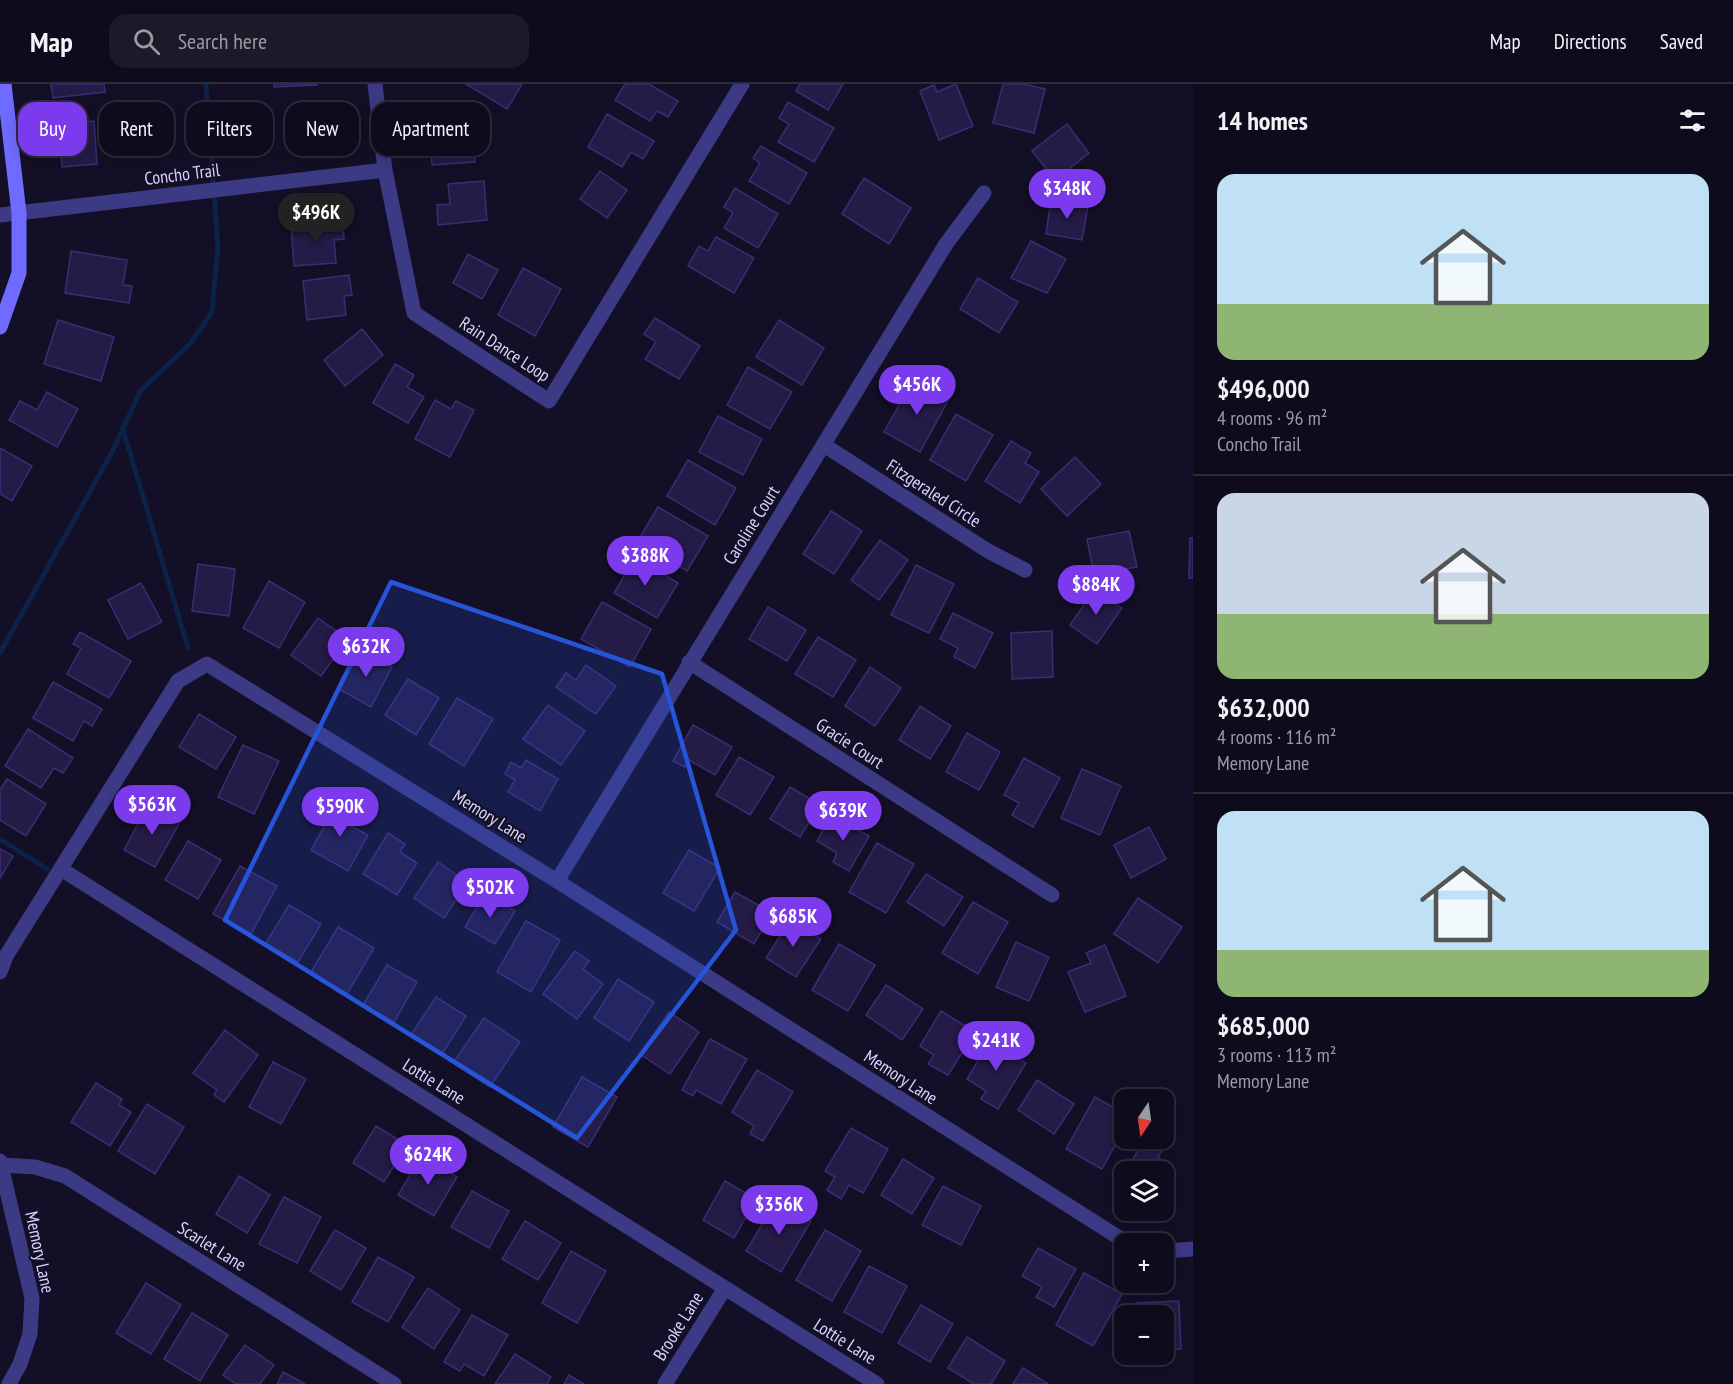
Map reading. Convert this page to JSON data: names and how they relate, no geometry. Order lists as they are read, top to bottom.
{
  "streets": {
    "street": [
      "Concho Trail",
      "Rain Dance Loop",
      "Fitzgeraled Circle",
      "Caroline Court",
      "Gracie Court",
      "Memory Lane",
      "Lottie Lane",
      "Scarlet Lane",
      "Brooke Lane"
    ]
  },
  "crossings": [
    ["Concho Trail", "Rain Dance Loop"],
    ["Fitzgeraled Circle", "Caroline Court"],
    ["Caroline Court", "Gracie Court"],
    ["Caroline Court", "Memory Lane"],
    ["Memory Lane", "Lottie Lane"],
    ["Memory Lane", "Scarlet Lane"],
    ["Lottie Lane", "Brooke Lane"]
  ],
  "north": "bottom",
  "page": {
    "header": "Map",
    "search": "Search here",
    "nav": ["Map", "Directions", "Saved"],
    "heading": "14 homes",
    "chip": [
      "Buy",
      "Rent",
      "Filters",
      "New",
      "Apartment"
    ],
    "list": [
      {
        "name": "$496,000",
        "note": "4 rooms · 96 m² · Concho Trail"
      },
      {
        "name": "$632,000",
        "note": "4 rooms · 116 m² · Memory Lane"
      },
      {
        "name": "$685,000",
        "note": "3 rooms · 113 m² · Memory Lane"
      }
    ],
    "price": [
      "$348K",
      "$496K",
      "$456K",
      "$388K",
      "$884K",
      "$632K",
      "$563K",
      "$590K",
      "$639K",
      "$502K",
      "$685K",
      "$241K",
      "$624K",
      "$356K"
    ],
    "map_buttons": ["+", "−"]
  }
}
